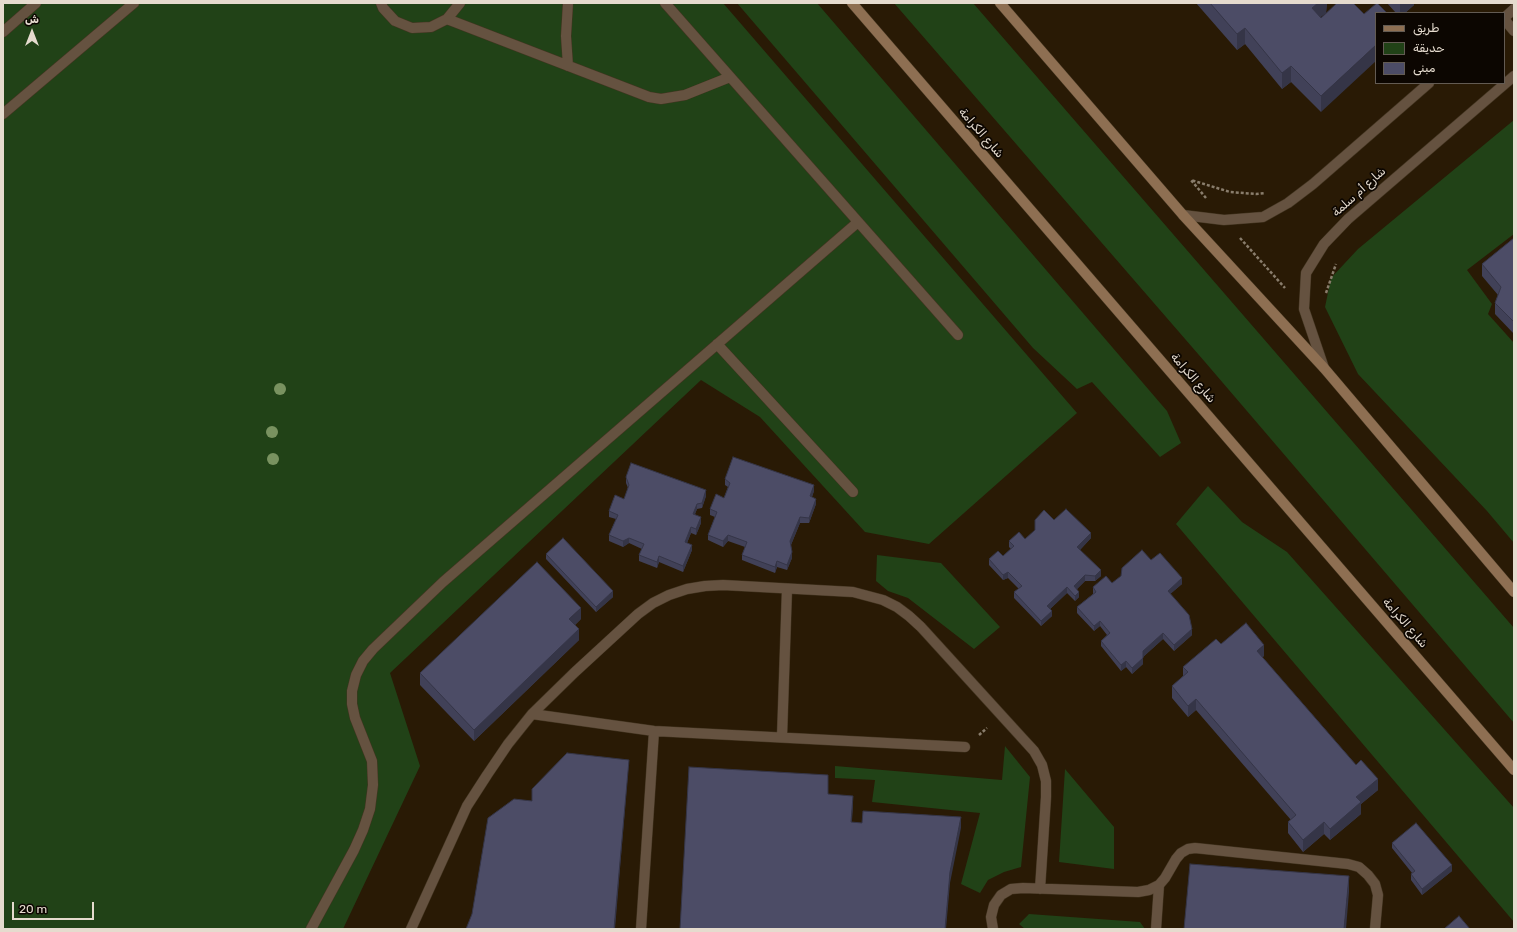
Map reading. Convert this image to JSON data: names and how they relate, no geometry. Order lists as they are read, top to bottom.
{
  "streets": {
    "main road": ["شارع الكرامة"],
    "street": ["شارع أم سلمة"]
  },
  "legend": ["طريق", "حديقة", "مبنى"],
  "scale_bar": "20 m",
  "north": "top"
}
